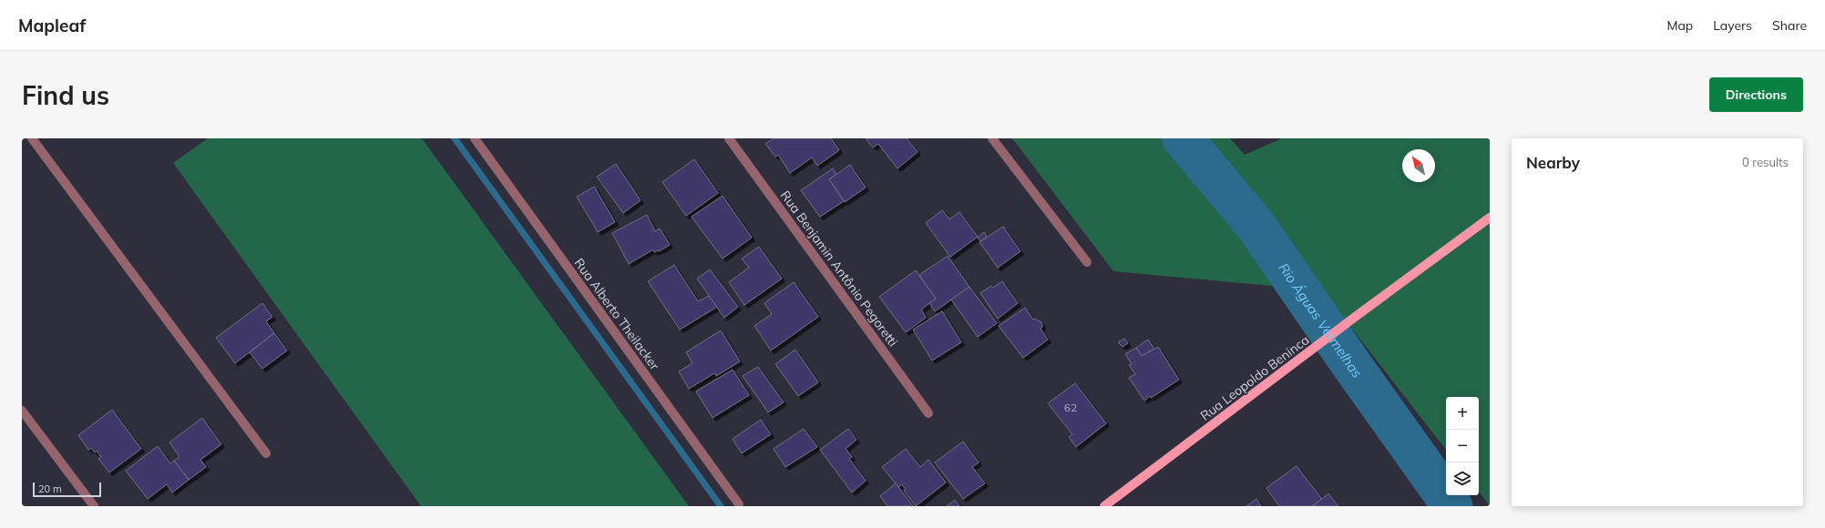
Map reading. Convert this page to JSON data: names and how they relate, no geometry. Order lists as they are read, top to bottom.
{
  "streets": {
    "main road": ["Rua Leopoldo Beninca"],
    "street": ["Rua Benjamin Antônio Pegoretti", "Rua Alberto Theilacker"]
  },
  "water": ["Rio Águas Vermelhas"],
  "house_numbers": ["62"],
  "scale_bar": "20 m",
  "north": "top left",
  "page": {
    "header": "Mapleaf",
    "nav": ["Map", "Layers", "Share"],
    "buttons": "Directions",
    "title": "Find us",
    "heading": ["Nearby", "0 results"],
    "map_buttons": ["+", "−"],
    "scale": "20 m"
  }
}
